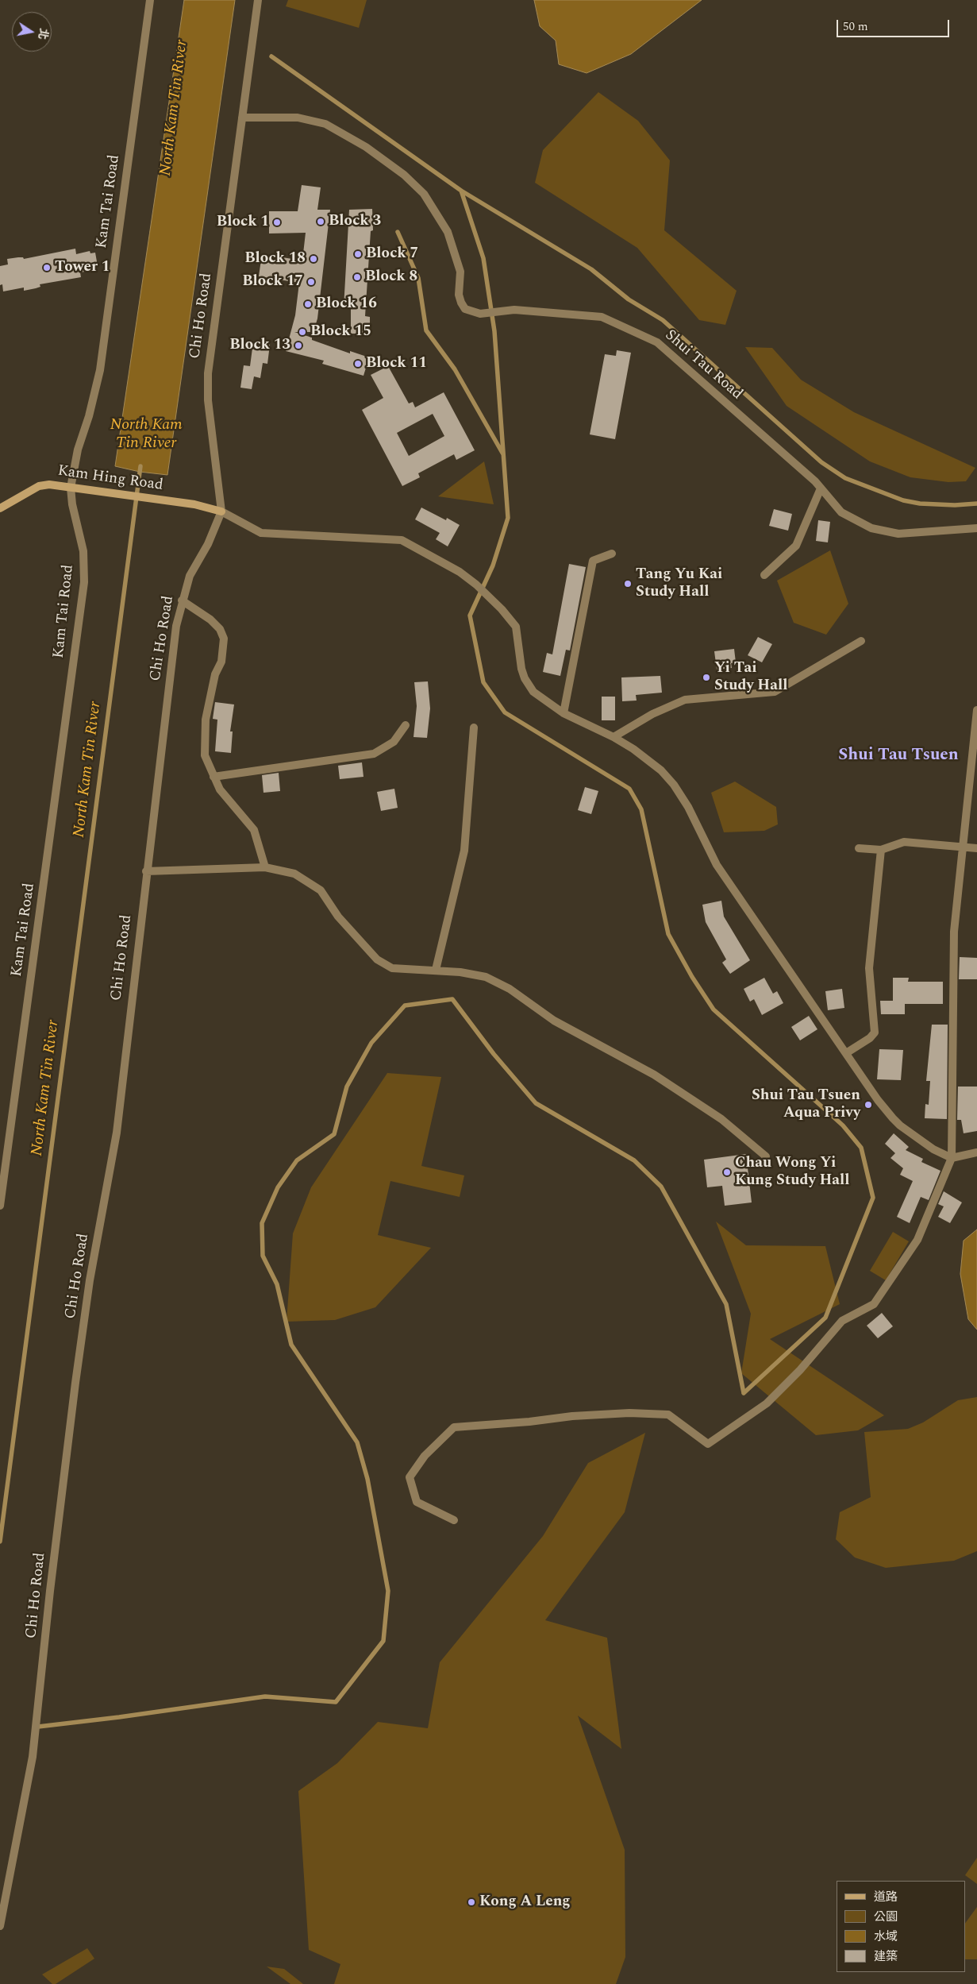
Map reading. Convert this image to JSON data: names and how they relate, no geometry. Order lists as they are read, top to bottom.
{
  "streets": {
    "street": [
      "Kam Tai Road",
      "Chi Ho Road",
      "Shui Tau Road",
      "Kam Hing Road"
    ]
  },
  "crossings": [
    ["Kam Tai Road", "Kam Hing Road"],
    ["Chi Ho Road", "Shui Tau Road"],
    ["Chi Ho Road", "Kam Hing Road"]
  ],
  "districts": ["Shui Tau Tsuen"],
  "water": ["North Kam Tin River"],
  "places": [
    "Block 3",
    "Block 1",
    "Block 7",
    "Block 18",
    "Tower 1",
    "Block 8",
    "Block 17",
    "Block 16",
    "Block 15",
    "Block 13",
    "Block 11",
    "Tang Yu Kai Study Hall",
    "Yi Tai Study Hall",
    "Shui Tau Tsuen Aqua Privy",
    "Chau Wong Yi Kung Study Hall",
    "Kong A Leng"
  ],
  "legend": [
    "道路",
    "公園",
    "水域",
    "建築"
  ],
  "scale_bar": "50 m",
  "north": "right"
}
